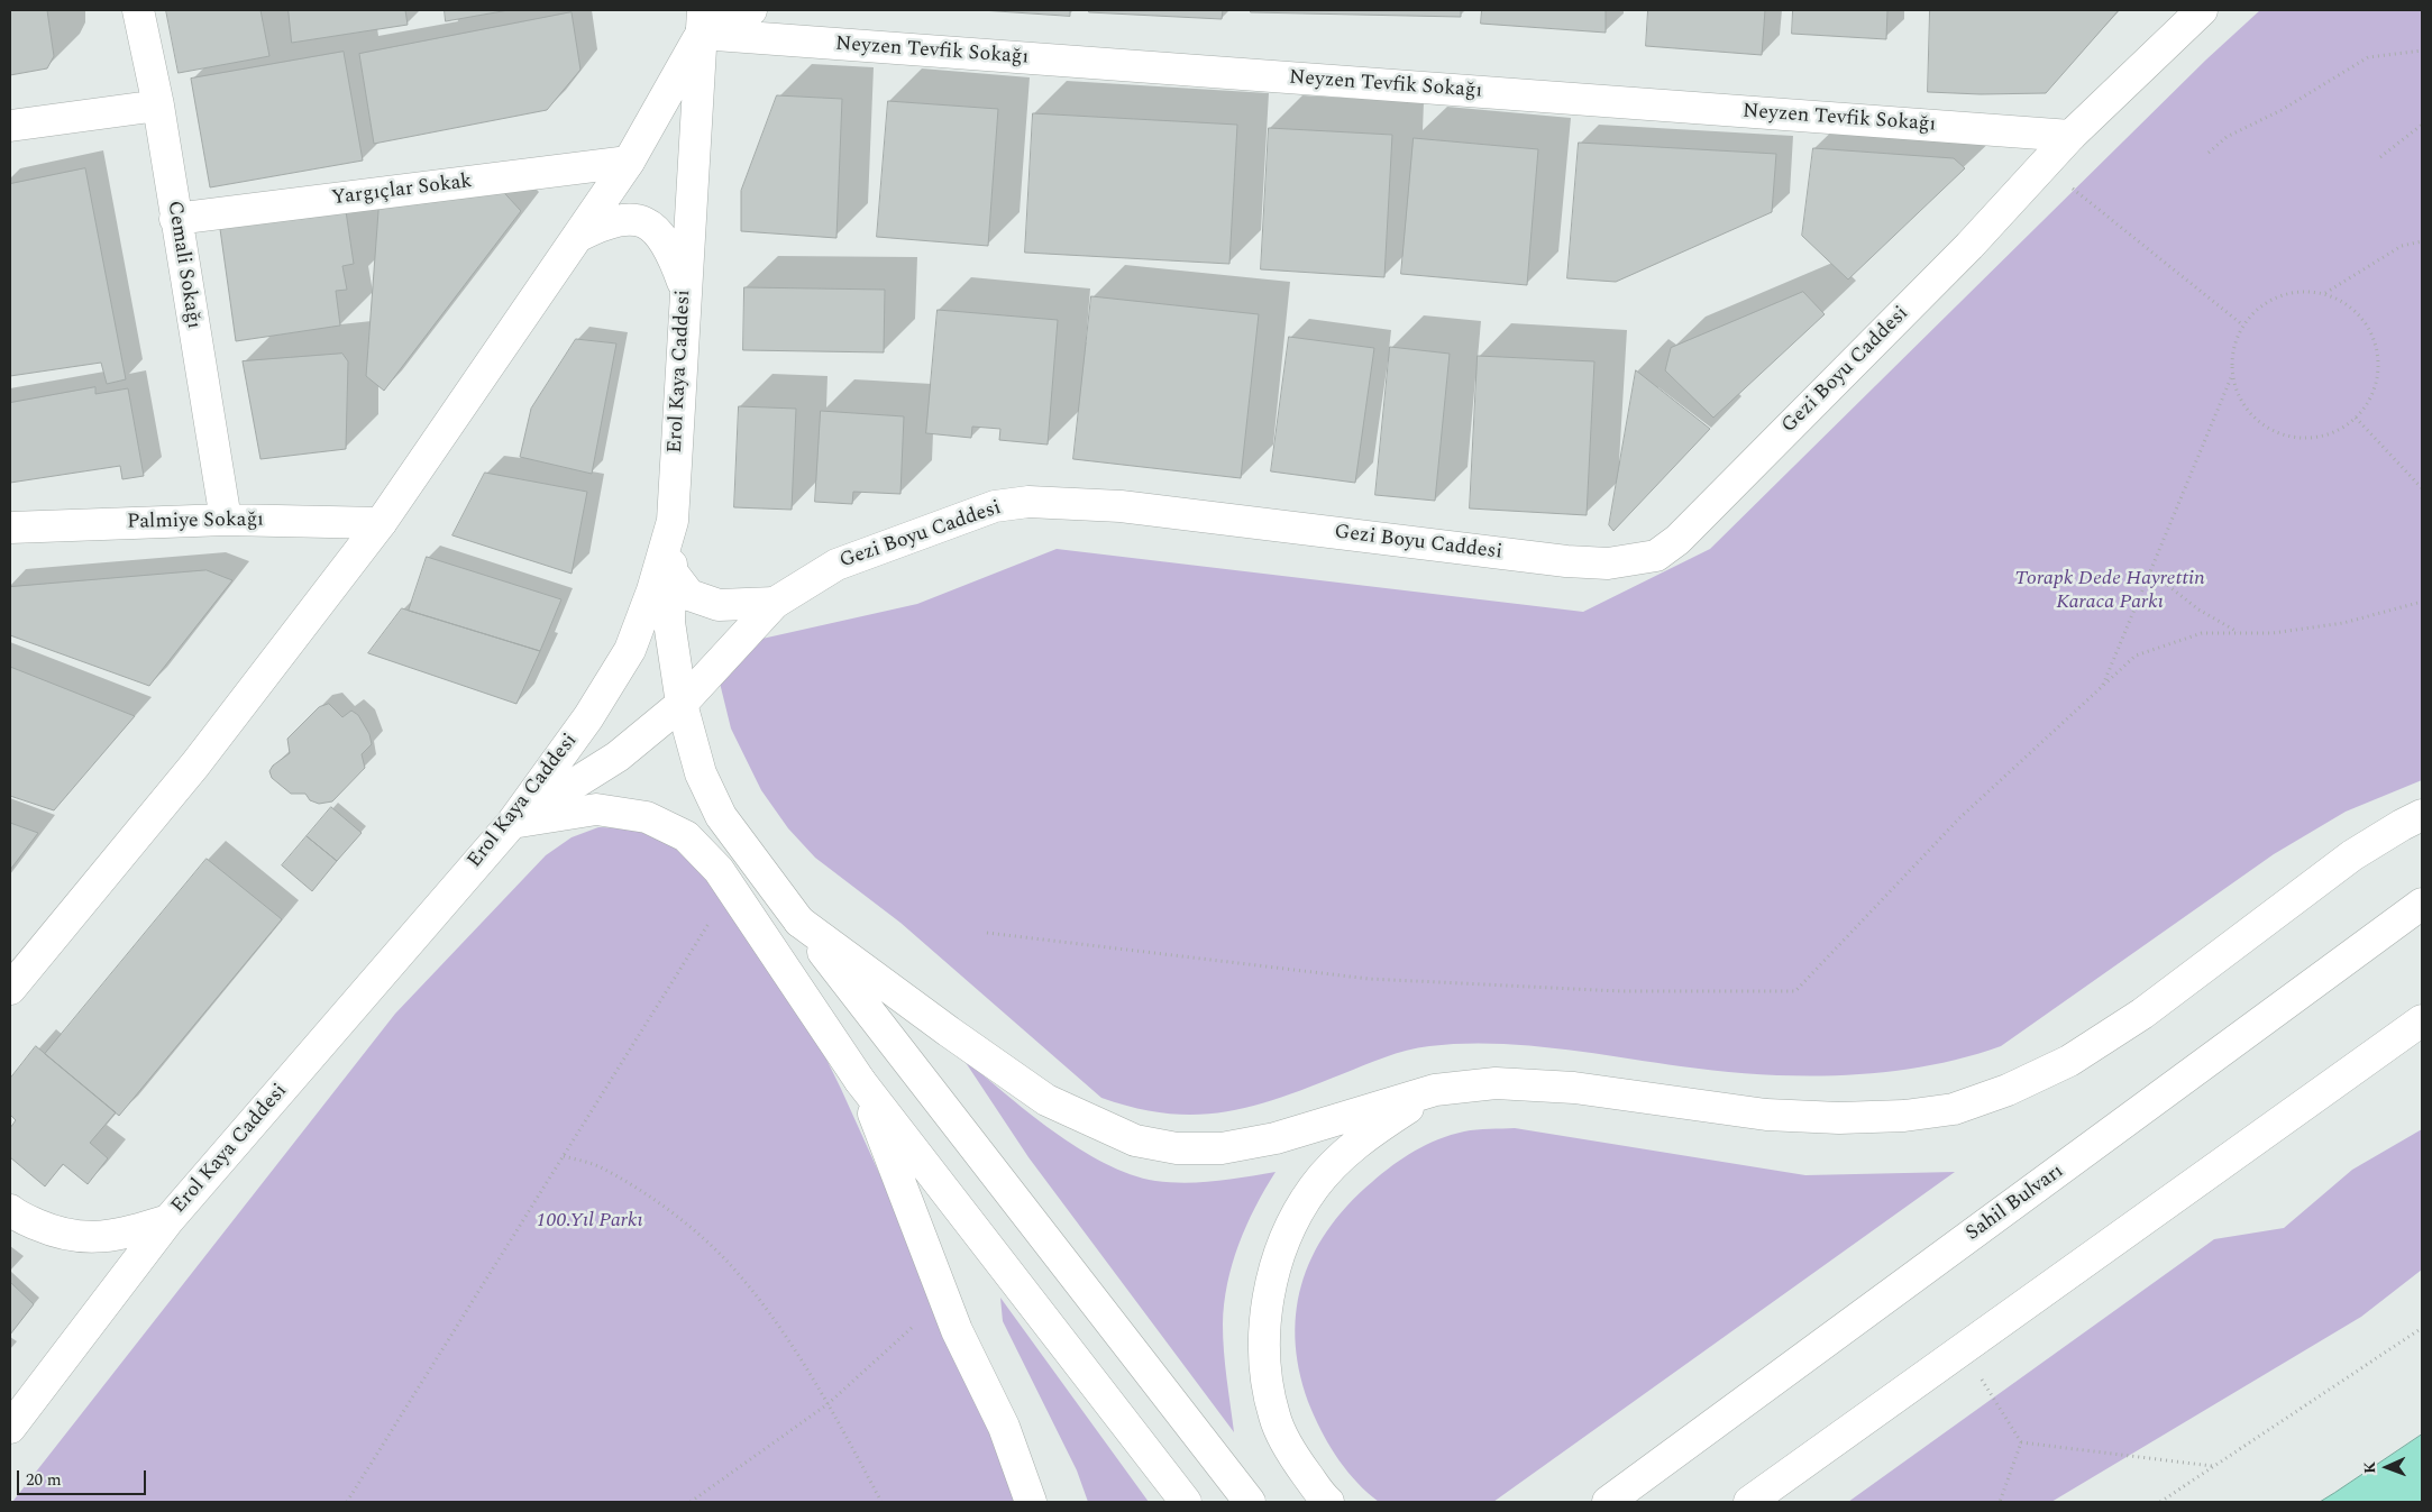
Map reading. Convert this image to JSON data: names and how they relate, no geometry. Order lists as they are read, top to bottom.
{
  "streets": {
    "main road": [
      "Neyzen Tevfik Sokağı",
      "Yargıçlar Sokak",
      "Cemali Sokağı",
      "Gezi Boyu Caddesi",
      "Erol Kaya Caddesi",
      "Palmiye Sokağı",
      "Sahil Bulvarı"
    ]
  },
  "crossings": [
    ["Neyzen Tevfik Sokağı", "Gezi Boyu Caddesi"],
    ["Neyzen Tevfik Sokağı", "Erol Kaya Caddesi"],
    ["Yargıçlar Sokak", "Cemali Sokağı"],
    ["Cemali Sokağı", "Palmiye Sokağı"],
    ["Gezi Boyu Caddesi", "Erol Kaya Caddesi"]
  ],
  "parks": ["Torapk Dede Hayrettin Karaca Parkı", "100.Yıl Parkı"],
  "scale_bar": "20 m",
  "north": "left"
}
